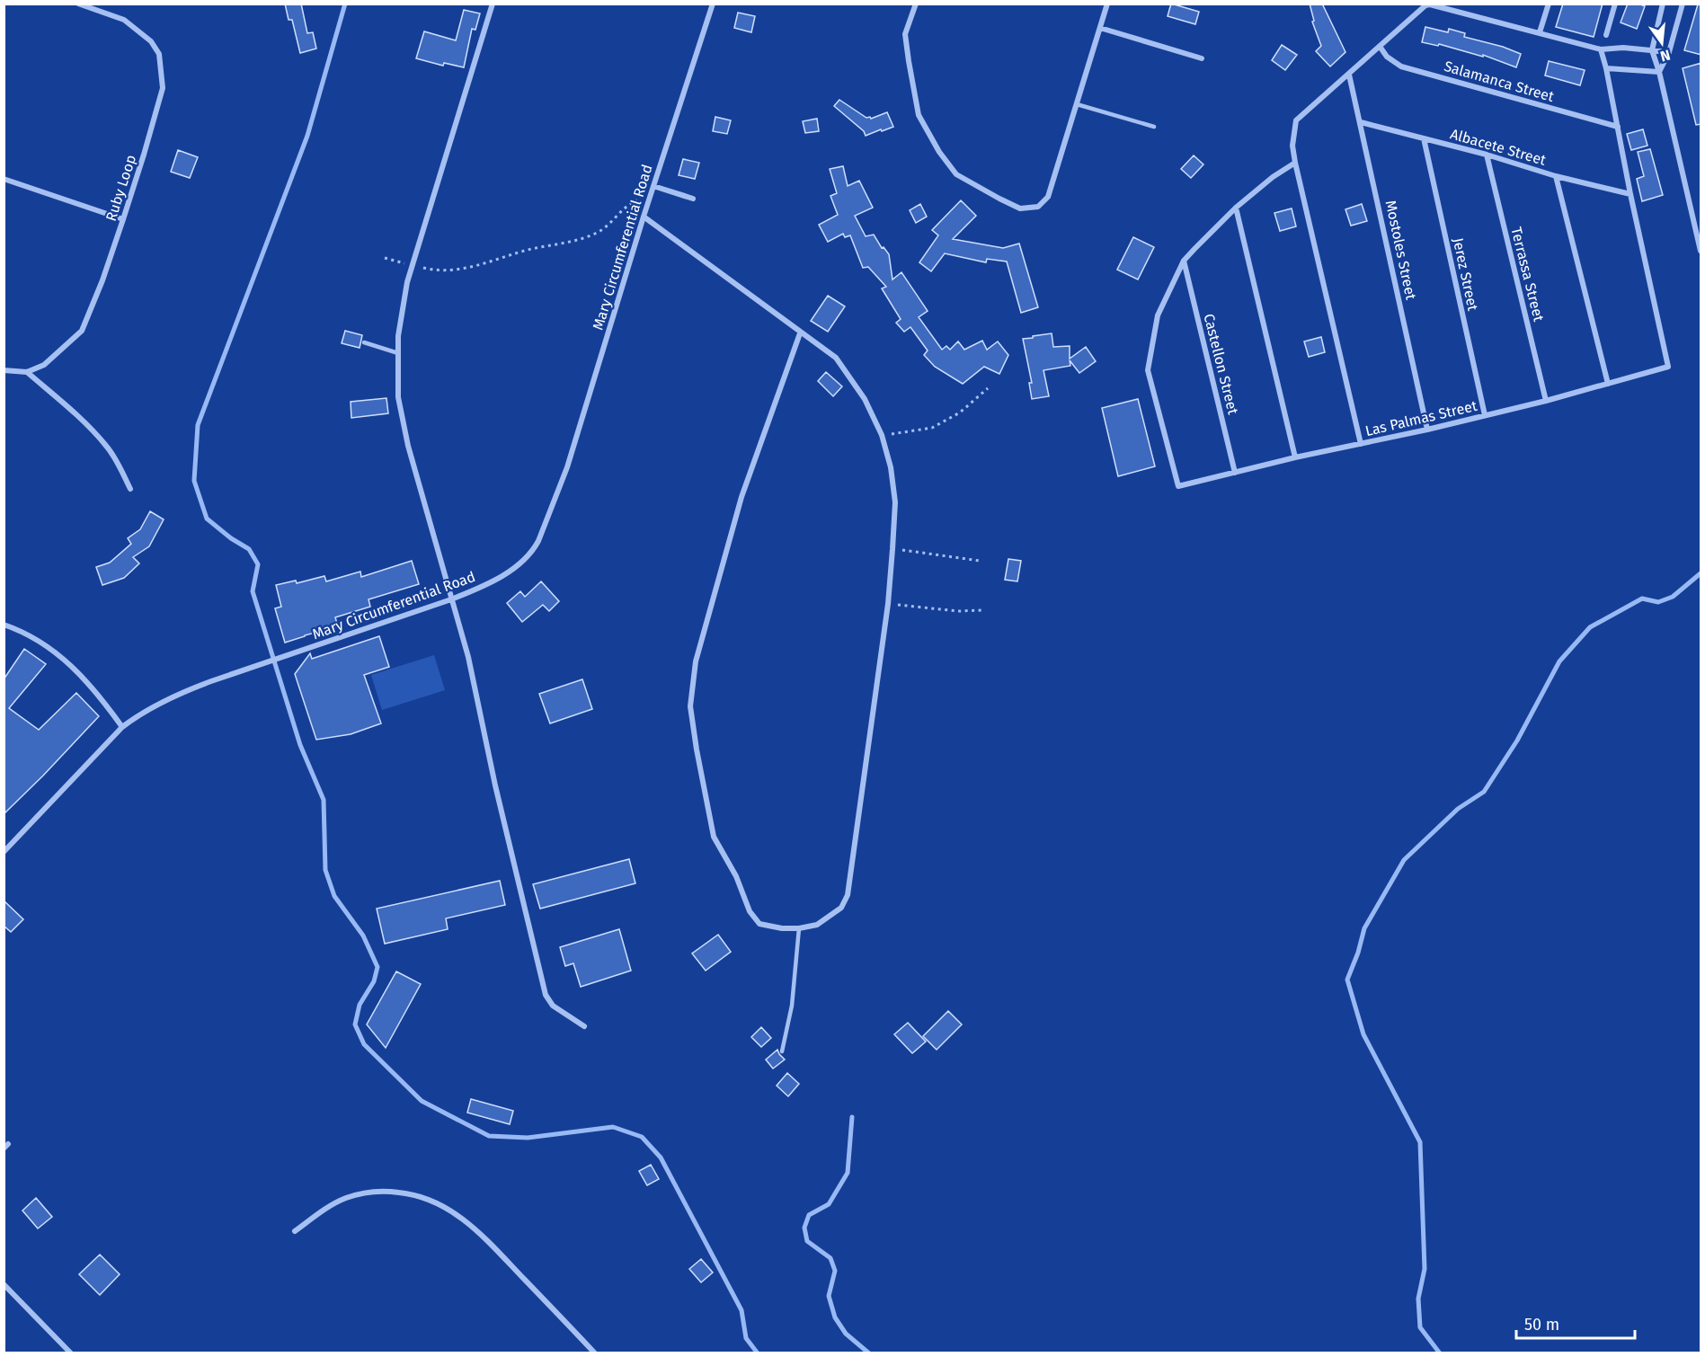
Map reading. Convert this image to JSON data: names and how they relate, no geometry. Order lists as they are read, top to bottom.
{
  "streets": {
    "street": [
      "Salamanca Street",
      "Albacete Street",
      "Ruby Loop",
      "Mary Circumferential Road",
      "Mostoles Street",
      "Jerez Street",
      "Terrassa Street",
      "Castellon Street",
      "Las Palmas Street"
    ]
  },
  "crossings": [
    ["Albacete Street", "Mostoles Street"],
    ["Albacete Street", "Jerez Street"],
    ["Albacete Street", "Terrassa Street"],
    ["Albacete Street", "Las Palmas Street"],
    ["Mostoles Street", "Las Palmas Street"],
    ["Jerez Street", "Las Palmas Street"],
    ["Terrassa Street", "Las Palmas Street"],
    ["Castellon Street", "Las Palmas Street"]
  ],
  "scale_bar": "50 m",
  "north": "bottom"
}
